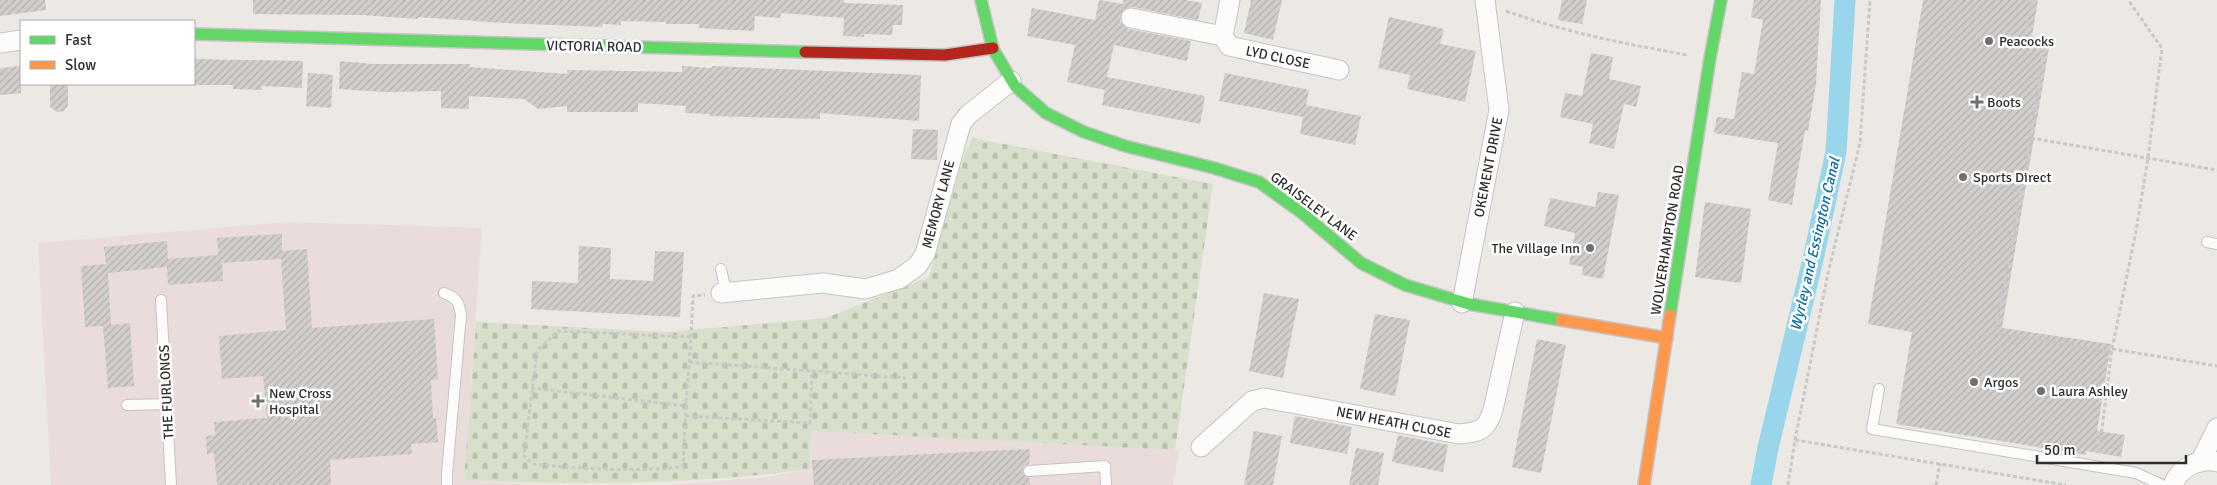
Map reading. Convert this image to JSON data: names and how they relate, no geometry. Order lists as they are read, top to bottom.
{
  "streets": {
    "street": [
      "VICTORIA ROAD",
      "LYD CLOSE",
      "OKEMENT DRIVE",
      "MEMORY LANE",
      "GRAISELEY LANE",
      "WOLVERHAMPTON ROAD",
      "NEW HEATH CLOSE"
    ],
    "lane": ["THE FURLONGS"]
  },
  "crossings": [
    ["VICTORIA ROAD", "GRAISELEY LANE"],
    ["OKEMENT DRIVE", "GRAISELEY LANE"],
    ["MEMORY LANE", "GRAISELEY LANE"],
    ["GRAISELEY LANE", "WOLVERHAMPTON ROAD"],
    ["GRAISELEY LANE", "NEW HEATH CLOSE"]
  ],
  "water": ["Wyrley and Essington Canal"],
  "places": {
    "other": [
      "Peacocks",
      "Sports Direct",
      "The Village Inn",
      "Argos",
      "Laura Ashley"
    ],
    "health": ["Boots", "New Cross Hospital"]
  },
  "legend": ["Fast", "Slow"],
  "scale_bar": "50 m"
}
